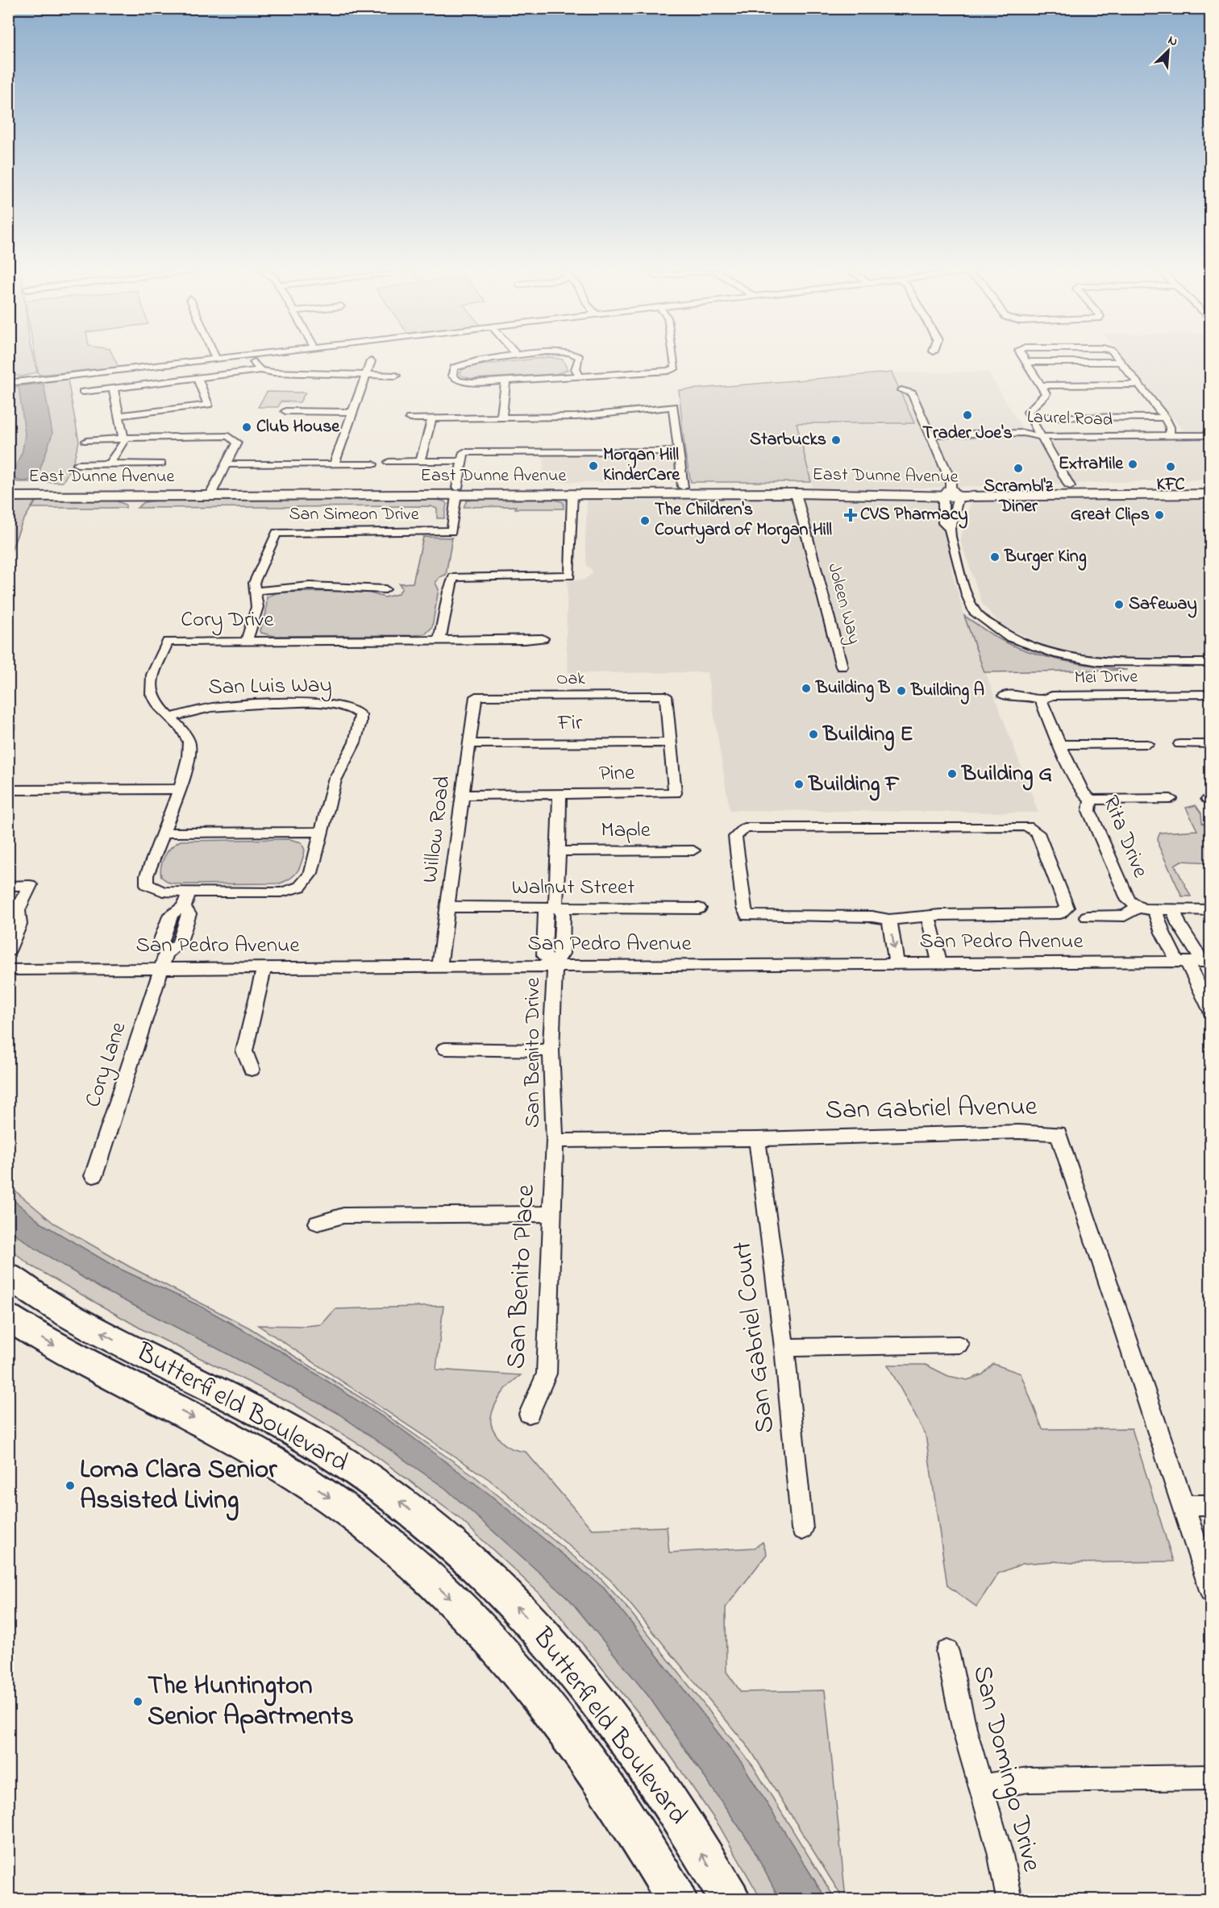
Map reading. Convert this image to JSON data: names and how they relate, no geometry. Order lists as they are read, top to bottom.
{
  "streets": {
    "main road": ["East Dunne Avenue", "Butterfield Boulevard"],
    "street": [
      "Laurel Road",
      "San Simeon Drive",
      "Joleen Way",
      "Cory Drive",
      "Mei Drive",
      "Oak",
      "San Luis Way",
      "Fir",
      "Pine",
      "Willow Road",
      "Maple",
      "Rita Drive",
      "Walnut Street",
      "San Pedro Avenue",
      "San Benito Drive",
      "Cory Lane",
      "San Gabriel Avenue",
      "San Benito Place",
      "San Gabriel Court",
      "San Domingo Drive"
    ]
  },
  "crossings": [
    ["East Dunne Avenue", "San Simeon Drive"],
    ["East Dunne Avenue", "Joleen Way"],
    ["San Simeon Drive", "Cory Drive"],
    ["Cory Drive", "San Luis Way"],
    ["Mei Drive", "Rita Drive"],
    ["Oak", "Pine"],
    ["Oak", "Willow Road"],
    ["Fir", "Pine"],
    ["Fir", "Willow Road"],
    ["Pine", "Willow Road"],
    ["Willow Road", "Walnut Street"],
    ["Willow Road", "San Pedro Avenue"],
    ["San Pedro Avenue", "San Benito Drive"],
    ["San Pedro Avenue", "Cory Lane"],
    ["San Benito Drive", "San Gabriel Avenue"],
    ["San Benito Drive", "San Benito Place"],
    ["San Gabriel Avenue", "San Benito Place"],
    ["San Gabriel Avenue", "San Gabriel Court"]
  ],
  "places": {
    "other": [
      "Trader Joe's",
      "Club House",
      "Starbucks",
      "ExtraMile",
      "Morgan Hill KinderCare",
      "KFC",
      "Scrambl'z Diner",
      "Great Clips",
      "The Children's Courtyard of Morgan Hill",
      "Burger King",
      "Safeway",
      "Building B",
      "Building A",
      "Building E",
      "Building G",
      "Building F",
      "Loma Clara Senior Assisted Living",
      "The Huntington Senior Apartments"
    ],
    "health": ["CVS Pharmacy"]
  },
  "north": "top right"
}
